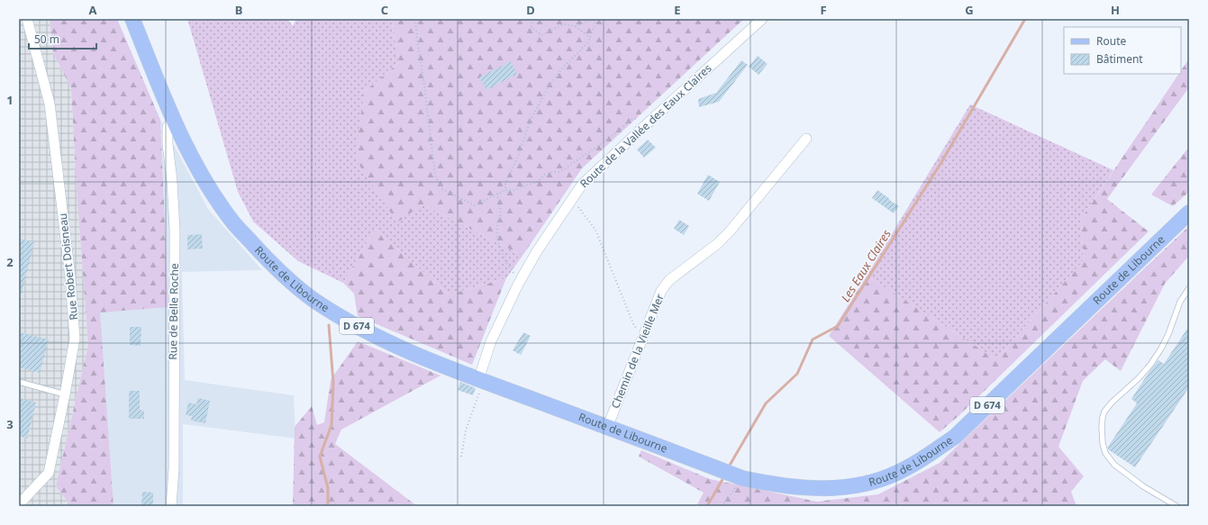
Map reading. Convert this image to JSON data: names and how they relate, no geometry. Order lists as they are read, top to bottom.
{
  "streets": {
    "main road": ["Route de Libourne", "D 674"],
    "street": [
      "Route de la Vallée des Eaux Claires",
      "Rue Robert Doisneau",
      "Rue de Belle Roche",
      "Chemin de la Vieille Mer"
    ]
  },
  "crossings": [
    ["Route de la Vallée des Eaux Claires", "Route de Libourne"],
    ["Route de Libourne", "Rue de Belle Roche"],
    ["Route de Libourne", "Chemin de la Vieille Mer"]
  ],
  "water": ["Les Eaux Claires"],
  "legend": ["Route", "Bâtiment"],
  "scale_bar": "50 m",
  "grid": {
    "columns": [
      "A",
      "B",
      "C",
      "D",
      "E",
      "F",
      "G",
      "H"
    ],
    "rows": ["1", "2", "3"]
  }
}
